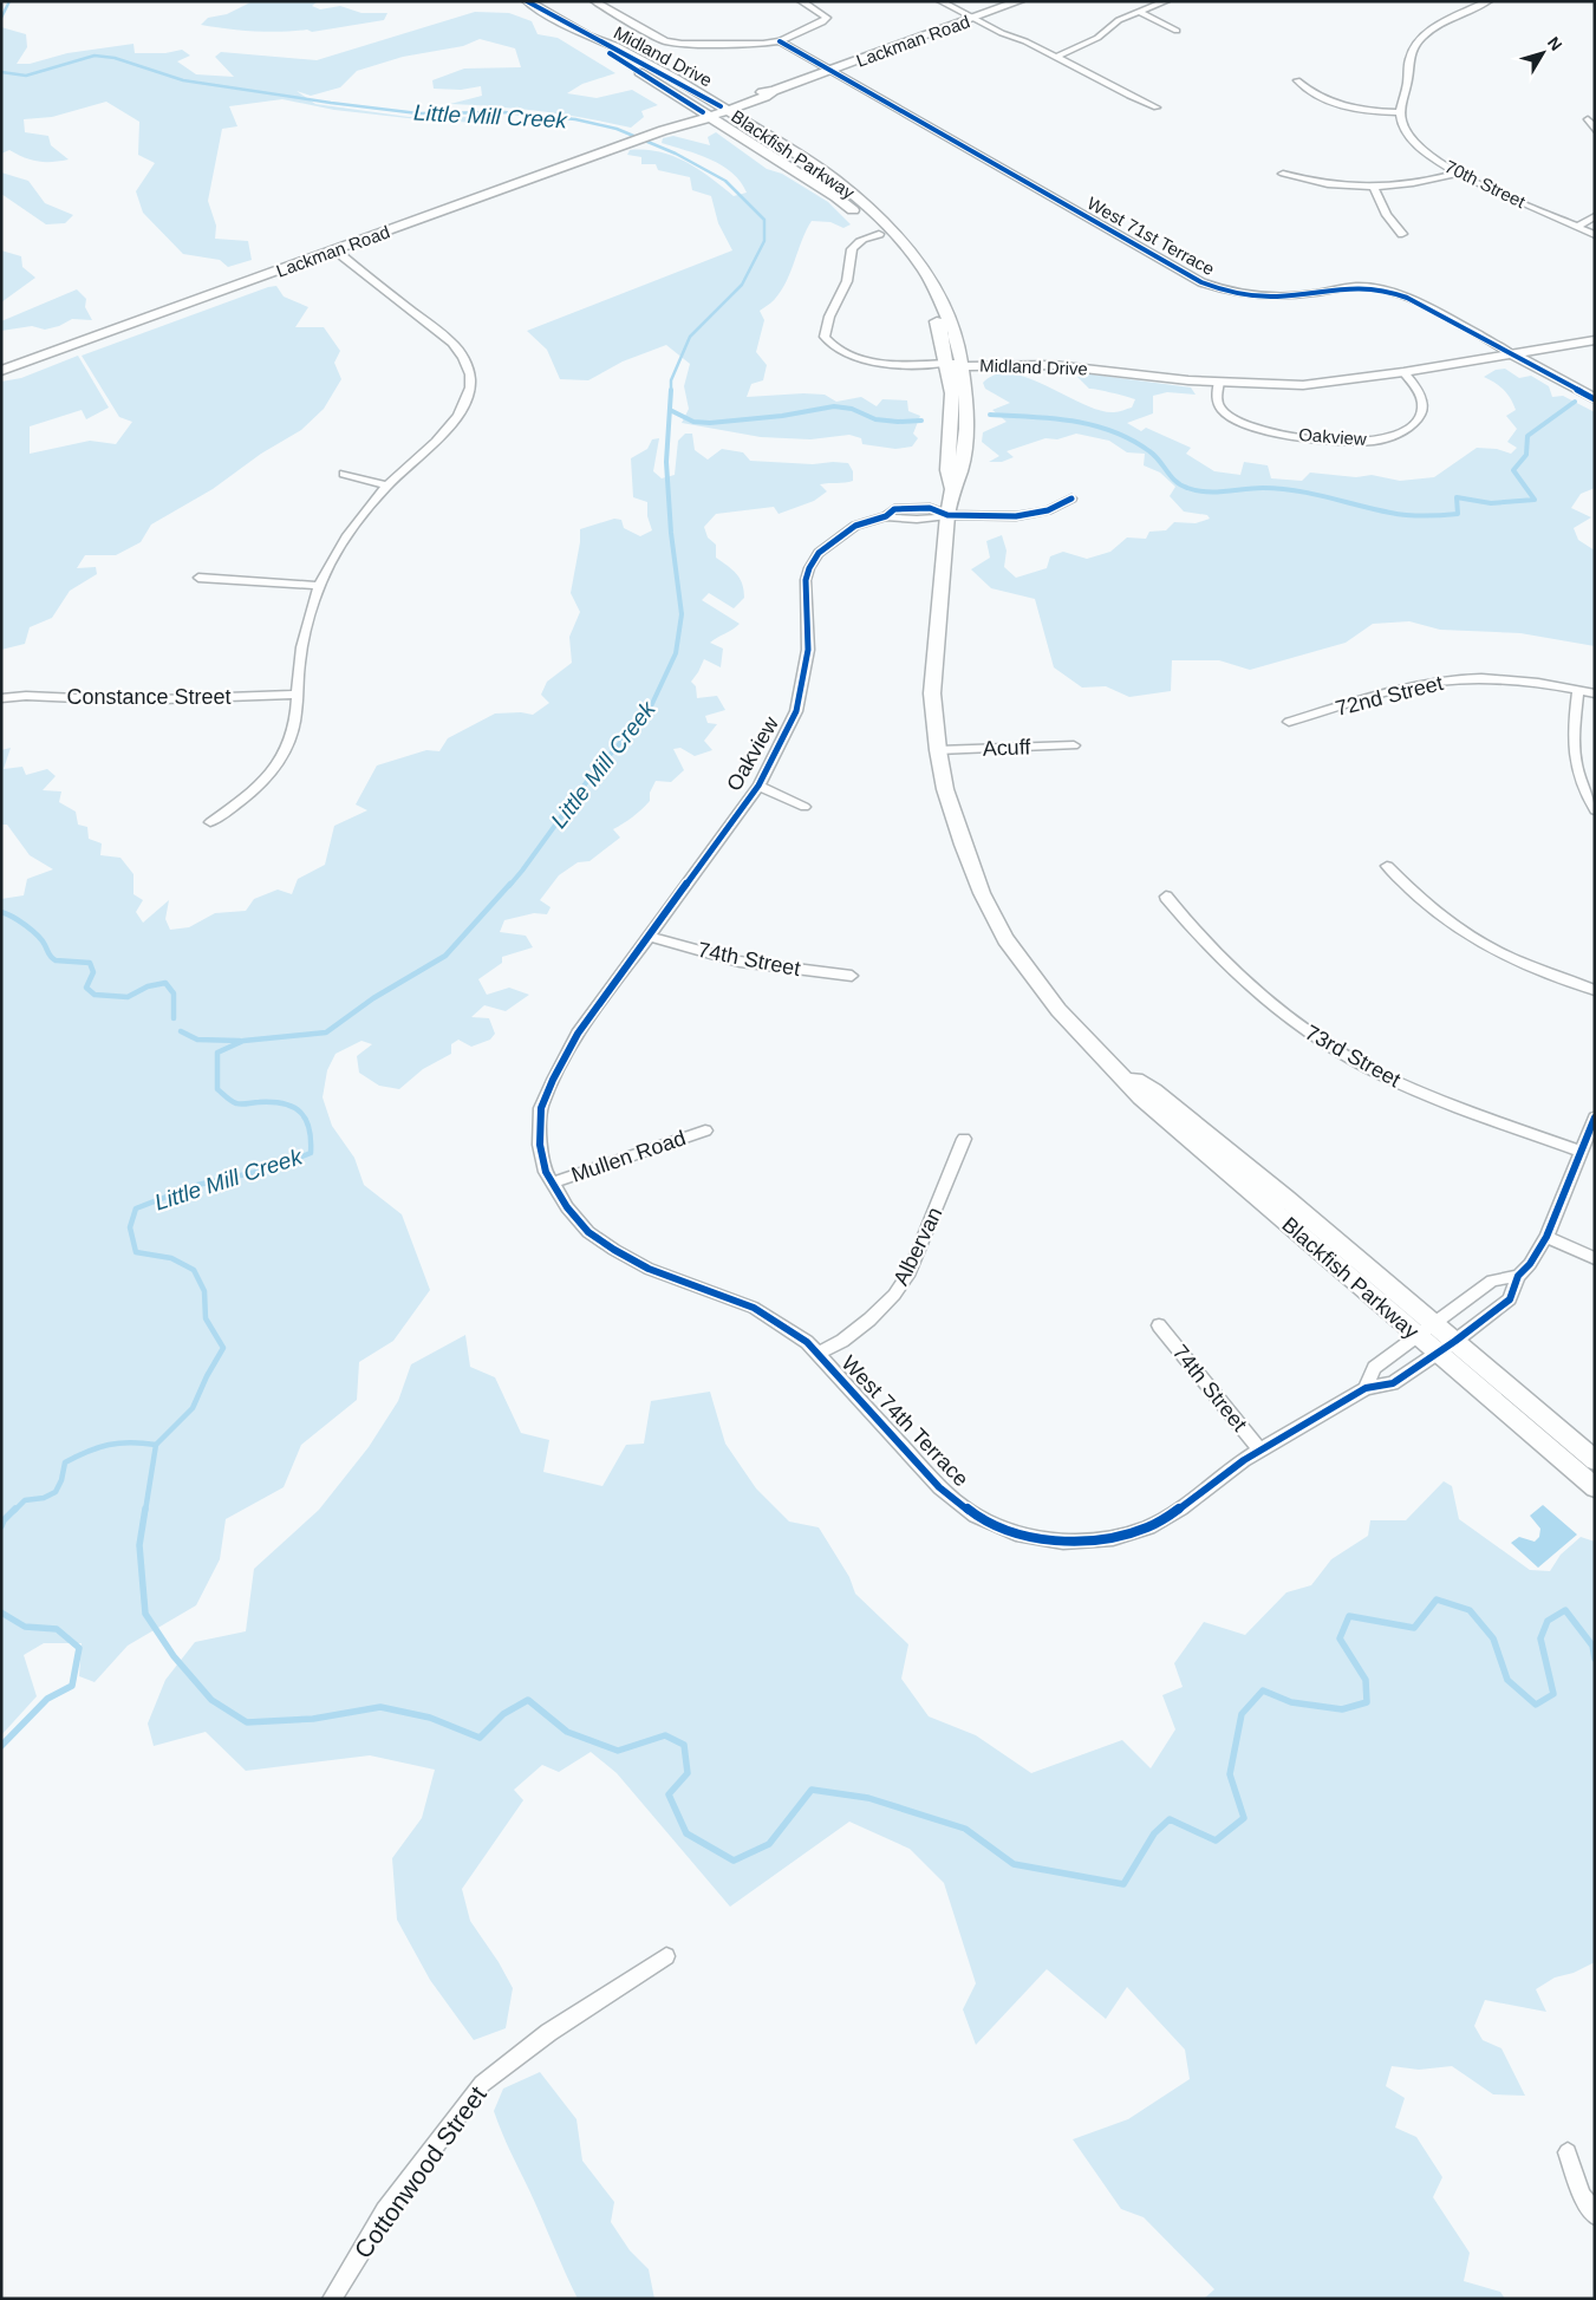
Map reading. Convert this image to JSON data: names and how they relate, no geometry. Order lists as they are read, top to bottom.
{
  "streets": {
    "main road": ["Lackman Road", "Midland Drive", "Blackfish Parkway"],
    "street": [
      "70th Street",
      "West 71st Terrace",
      "Oakview",
      "72nd Street",
      "Constance Street",
      "Acuff",
      "74th Street",
      "73rd Street",
      "Mullen Road",
      "Albervan",
      "West 74th Terrace",
      "Cottonwood Street"
    ]
  },
  "crossings": [
    ["Lackman Road", "Midland Drive"],
    ["Lackman Road", "Blackfish Parkway"],
    ["Lackman Road", "West 71st Terrace"],
    ["Midland Drive", "Blackfish Parkway"],
    ["Midland Drive", "West 71st Terrace"],
    ["Midland Drive", "Oakview"],
    ["Blackfish Parkway", "Oakview"],
    ["Blackfish Parkway", "Acuff"],
    ["Oakview", "74th Street"],
    ["Oakview", "Mullen Road"],
    ["Oakview", "West 74th Terrace"],
    ["74th Street", "West 74th Terrace"],
    ["Mullen Road", "West 74th Terrace"],
    ["Albervan", "West 74th Terrace"]
  ],
  "water": ["Little Mill Creek"],
  "north": "top right"
}
